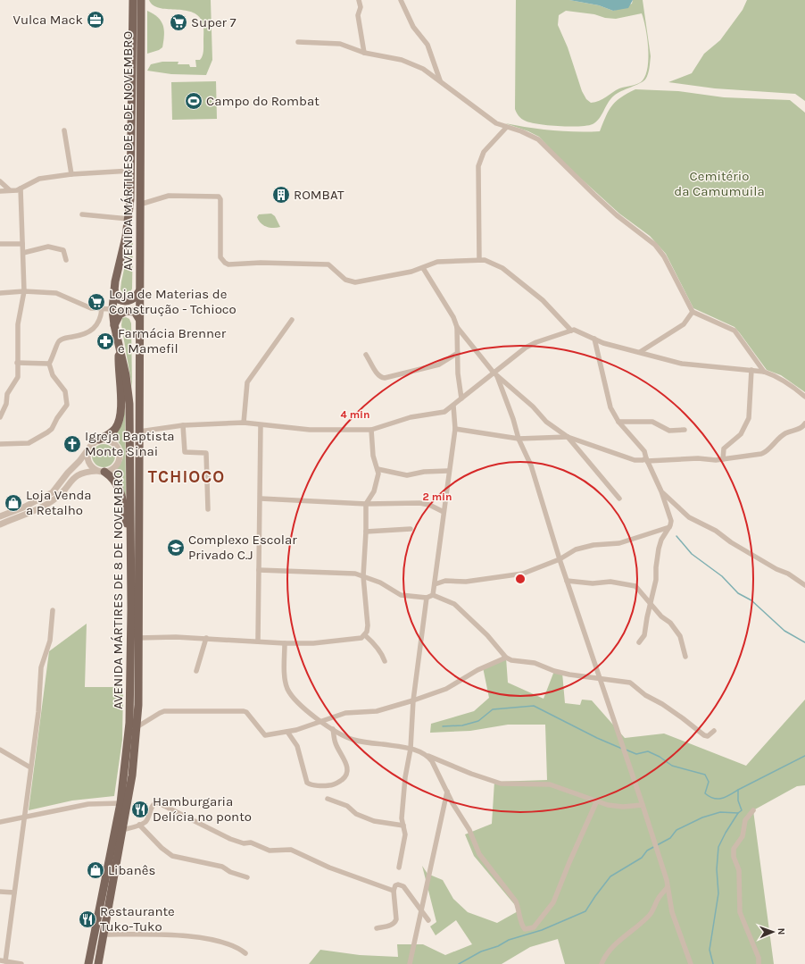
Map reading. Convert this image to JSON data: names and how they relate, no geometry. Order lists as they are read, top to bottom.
{
  "streets": {
    "main road": ["AVENIDA MÁRTIRES DE 8 DE NOVEMBRO"]
  },
  "districts": ["TCHIOCO"],
  "parks": ["Cemitério da Camumuila"],
  "places": {
    "office": ["Vulca Mack"],
    "supermarket": ["Super 7", "Loja de Materias de Construção - Tchioco"],
    "sports": ["Campo do Rombat"],
    "building": ["ROMBAT"],
    "pharmacy": ["Farmácia Brenner e Mamefil"],
    "church": ["Igreja Baptista Monte Sinai"],
    "shop": ["Loja Venda a Retalho", "Libanês"],
    "school or university": ["Complexo Escolar Privado C.J"],
    "restaurant": ["Hamburgaria Delícia no ponto", "Restaurante Tuko-Tuko"]
  },
  "north": "right",
  "rings": ["4 min", "2 min"]
}
